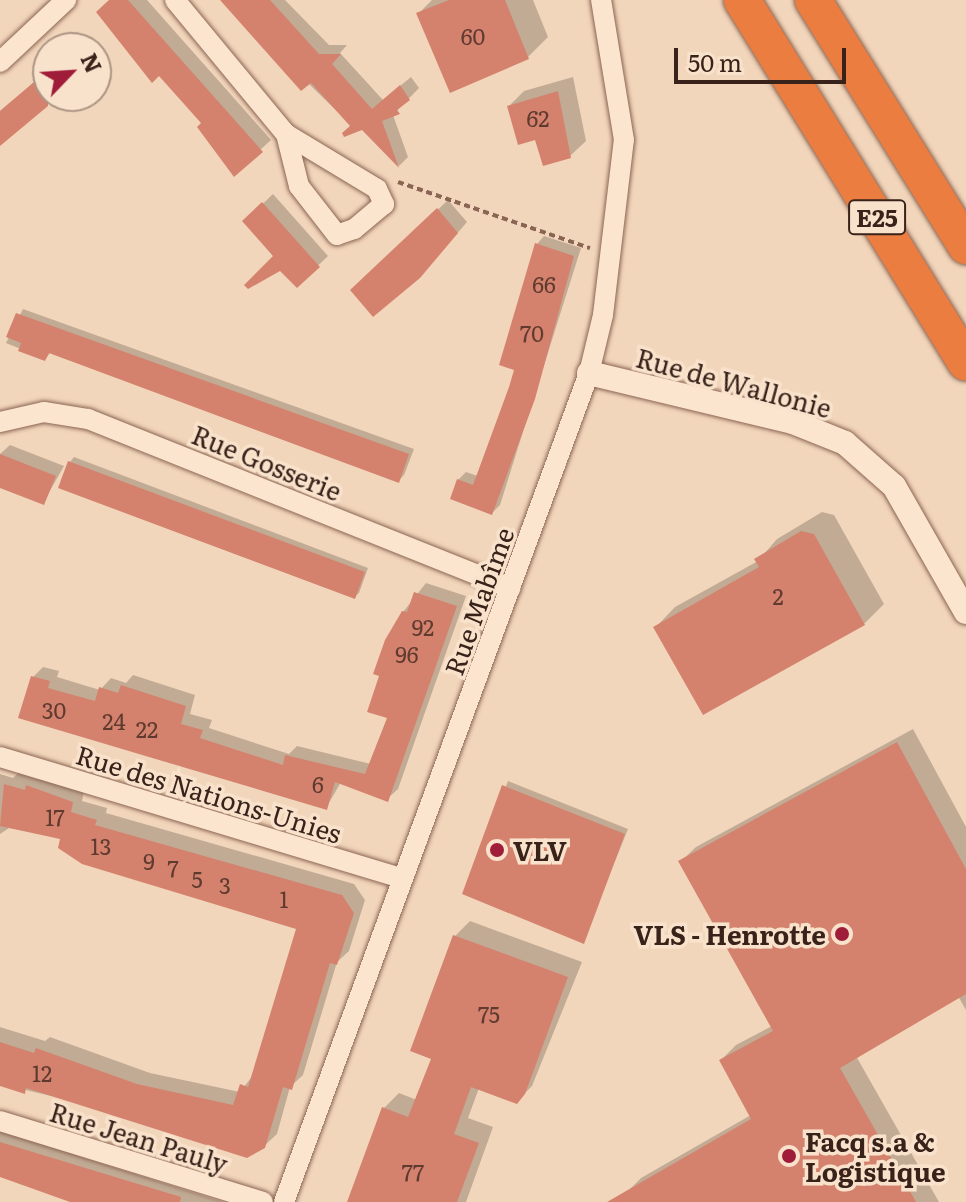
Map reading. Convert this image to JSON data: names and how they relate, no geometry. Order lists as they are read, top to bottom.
{
  "streets": {
    "highway": ["E25"],
    "street": [
      "Rue de Wallonie",
      "Rue Gosserie",
      "Rue Mabîme",
      "Rue des Nations-Unies",
      "Rue Jean Pauly"
    ]
  },
  "crossings": [
    ["Rue de Wallonie", "Rue Mabîme"],
    ["Rue Gosserie", "Rue Mabîme"],
    ["Rue Mabîme", "Rue des Nations-Unies"]
  ],
  "places": ["VLV", "VLS - Henrotte", "Facq s.a & Logistique"],
  "house_numbers": [
    "60",
    "62",
    "66",
    "70",
    "2",
    "92",
    "96",
    "30",
    "24",
    "22",
    "6",
    "17",
    "13",
    "9",
    "7",
    "5",
    "3",
    "1",
    "75",
    "12",
    "77"
  ],
  "scale_bar": "50 m",
  "north": "top right"
}
